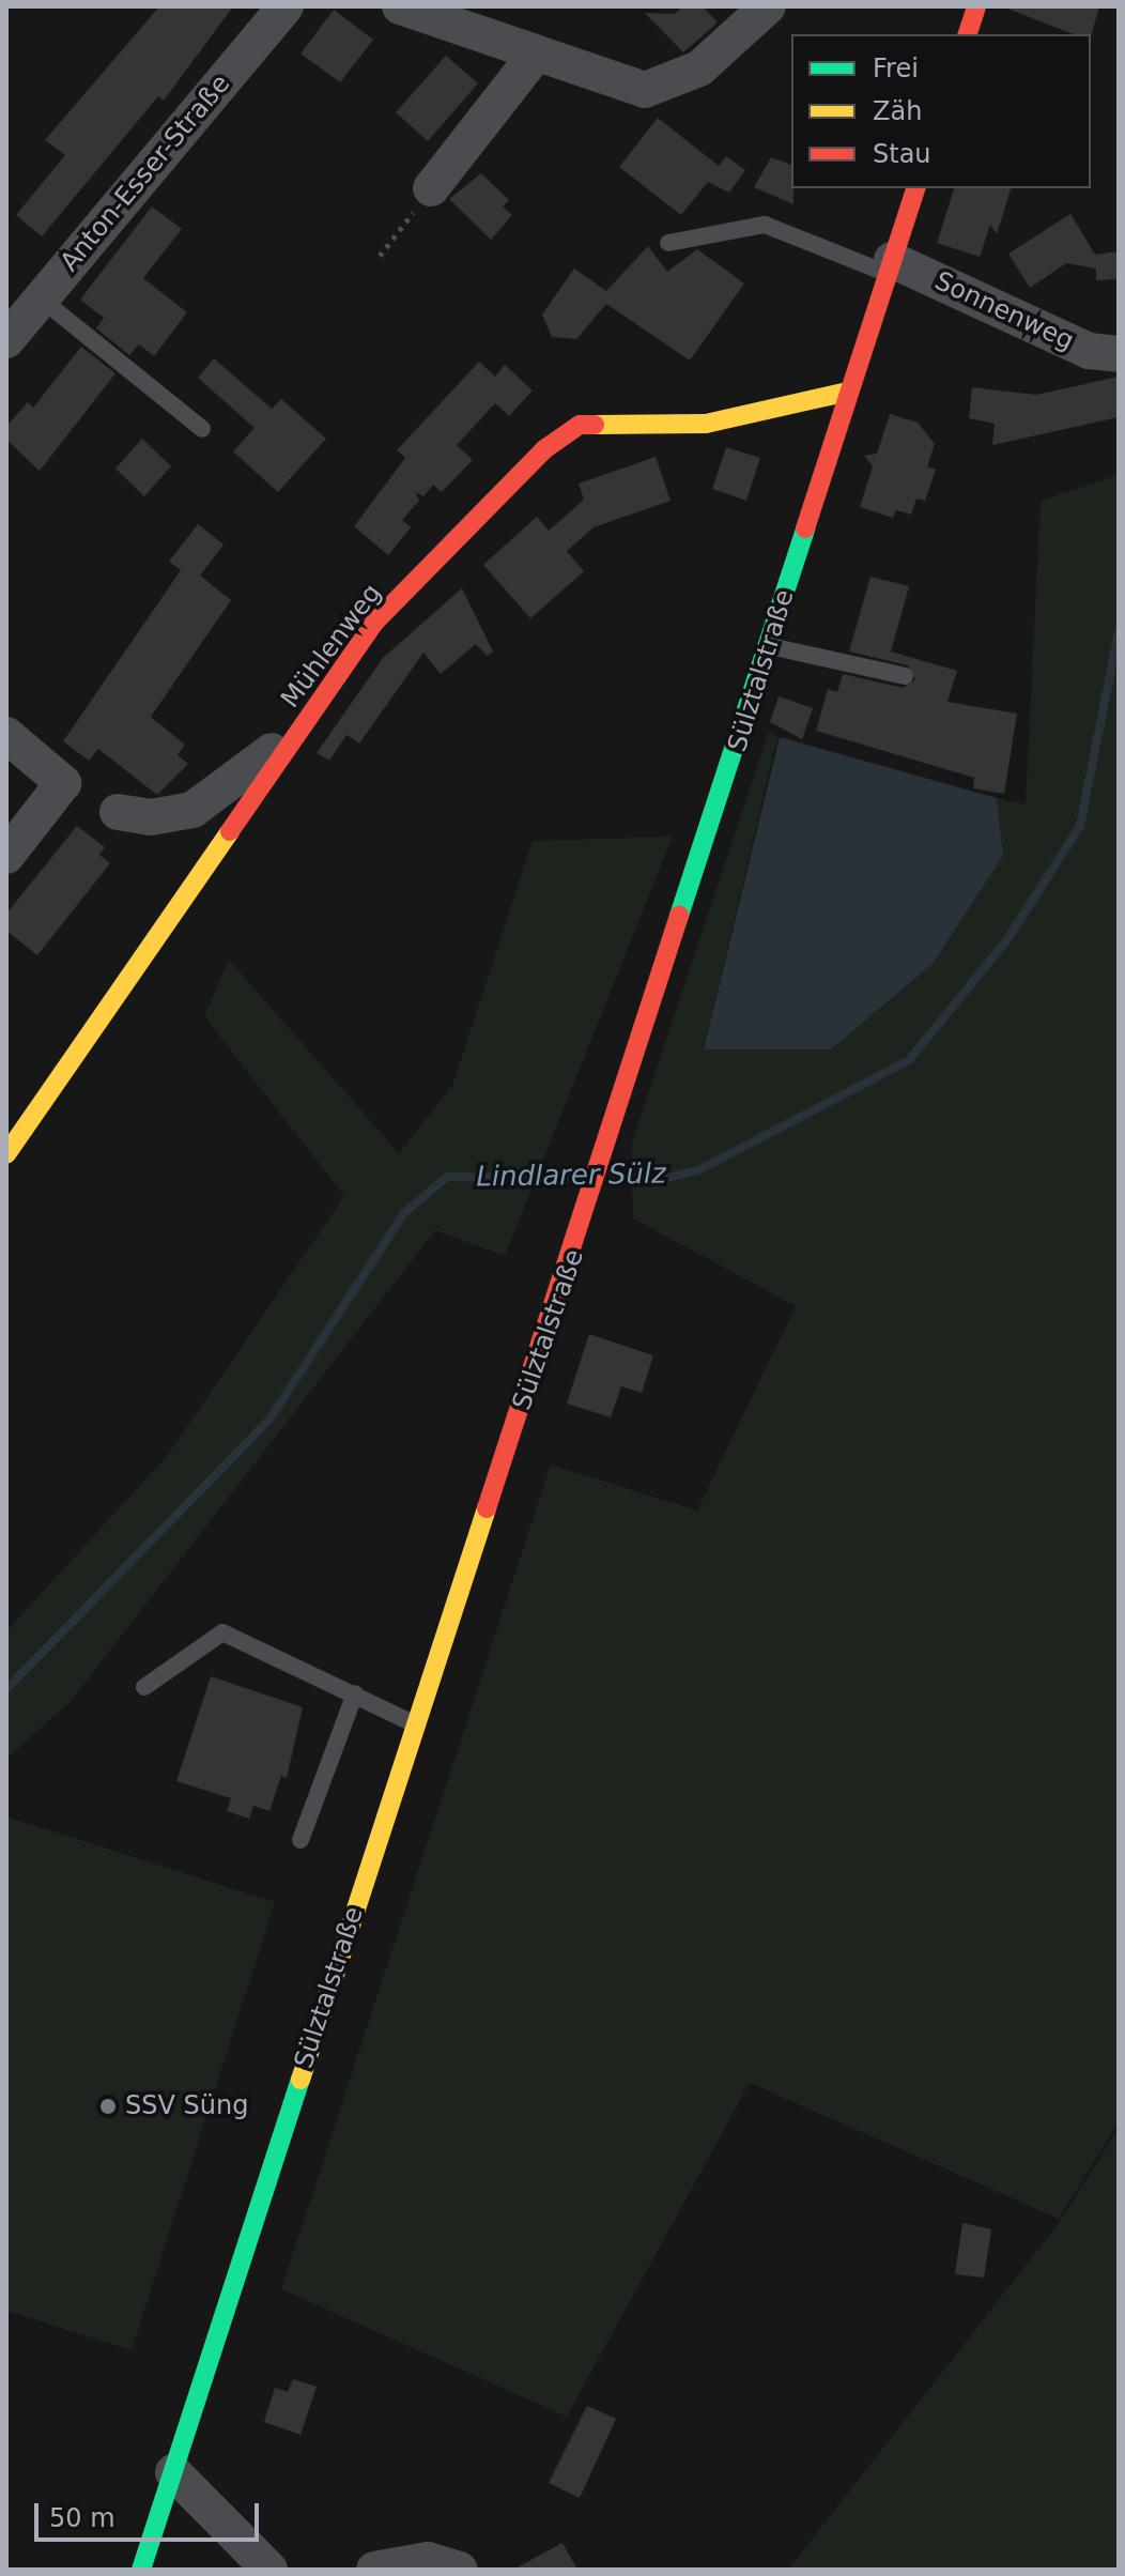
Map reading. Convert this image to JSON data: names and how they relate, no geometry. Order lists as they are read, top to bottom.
{
  "streets": {
    "main road": ["Mühlenweg", "Sülztalstraße"],
    "street": ["Anton-Esser-Straße", "Sonnenweg"]
  },
  "crossings": [
    ["Sonnenweg", "Sülztalstraße"],
    ["Mühlenweg", "Sülztalstraße"]
  ],
  "water": ["Lindlarer Sülz"],
  "places": ["SSV Süng"],
  "legend": ["Frei", "Zäh", "Stau"],
  "scale_bar": "50 m"
}
